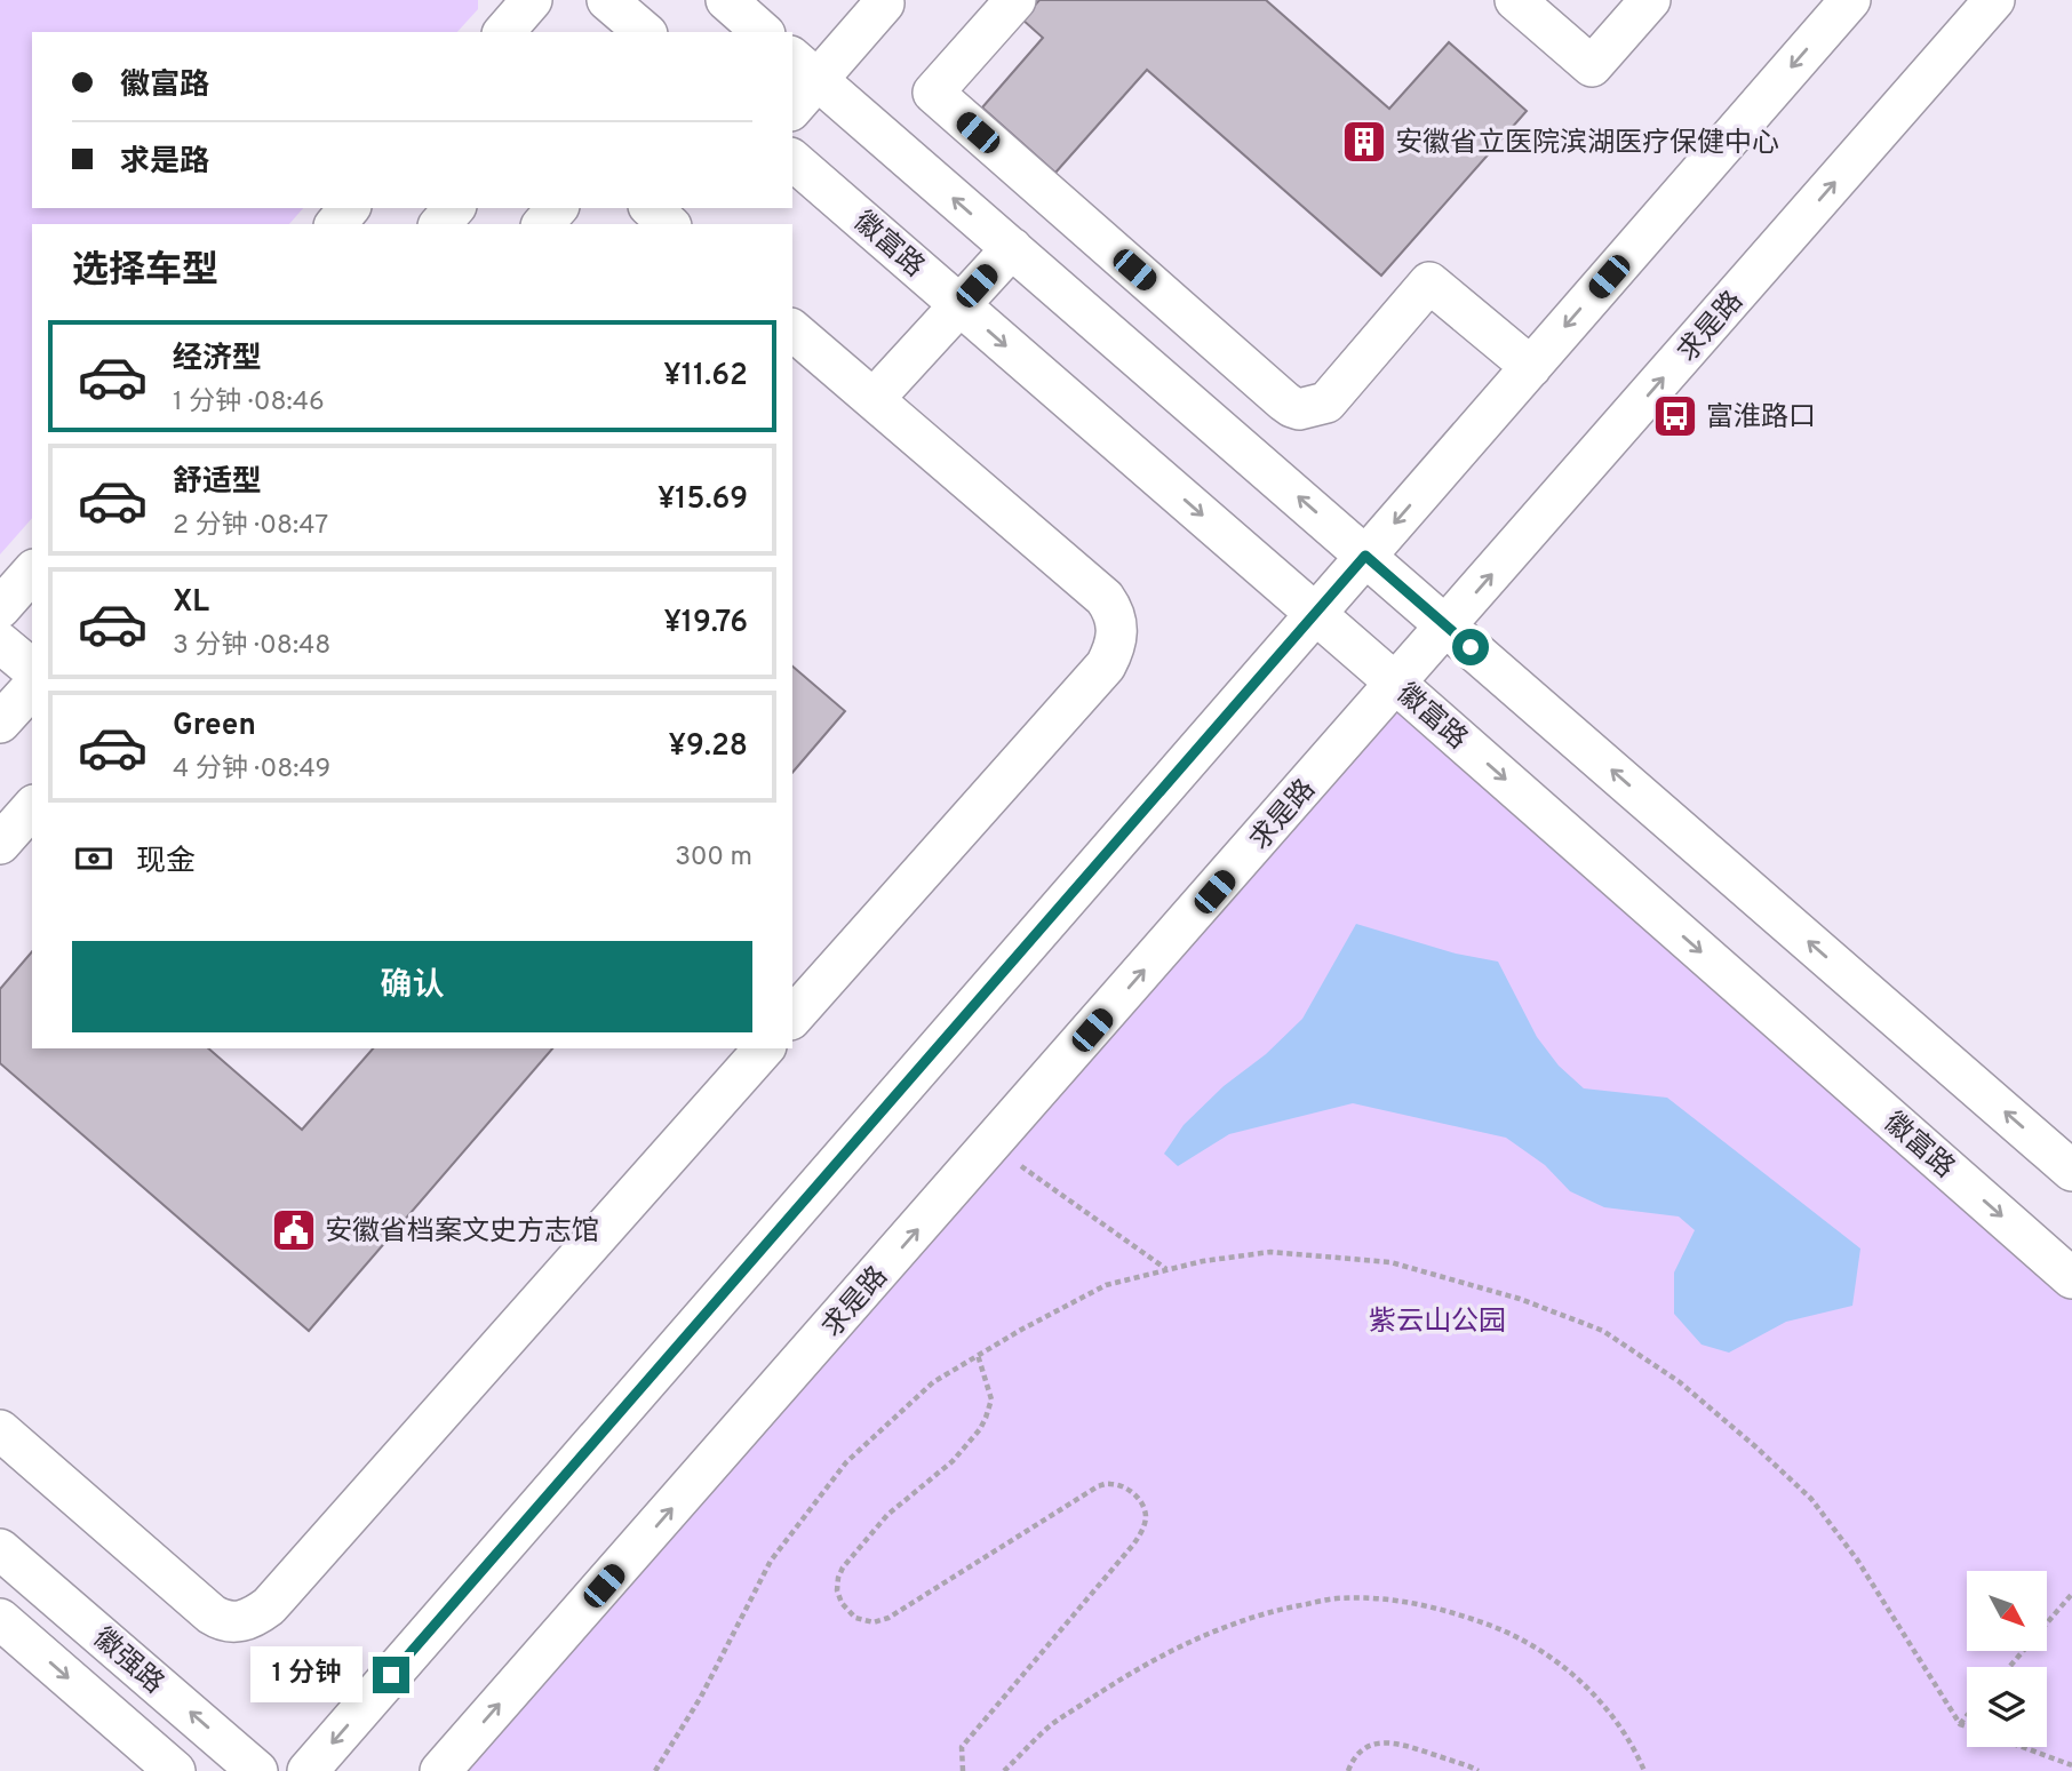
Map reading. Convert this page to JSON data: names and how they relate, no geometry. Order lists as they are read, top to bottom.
{
  "streets": {
    "street": ["徽富路", "求是路", "徽强路"]
  },
  "crossings": [
    ["徽富路", "求是路"]
  ],
  "parks": ["紫云山公园"],
  "places": {
    "building": ["安徽省立医院滨湖医疗保健中心"],
    "bus stop": ["富淮路口"],
    "public building": ["安徽省档案文史方志馆"]
  },
  "north": "bottom right",
  "page": {
    "banner": ["徽富路", "求是路"],
    "heading": "选择车型",
    "list": [
      {
        "name": "经济型",
        "note": "1 分钟 · 08:46",
        "value": "¥11.62"
      },
      {
        "name": "舒适型",
        "note": "2 分钟 · 08:47",
        "value": "¥15.69"
      },
      {
        "name": "XL",
        "note": "3 分钟 · 08:48",
        "value": "¥19.76"
      },
      {
        "name": "Green",
        "note": "4 分钟 · 08:49",
        "value": "¥9.28"
      }
    ],
    "pay": ["现金", "300 m"],
    "buttons": "确认",
    "bubble": "1 分钟"
  }
}
